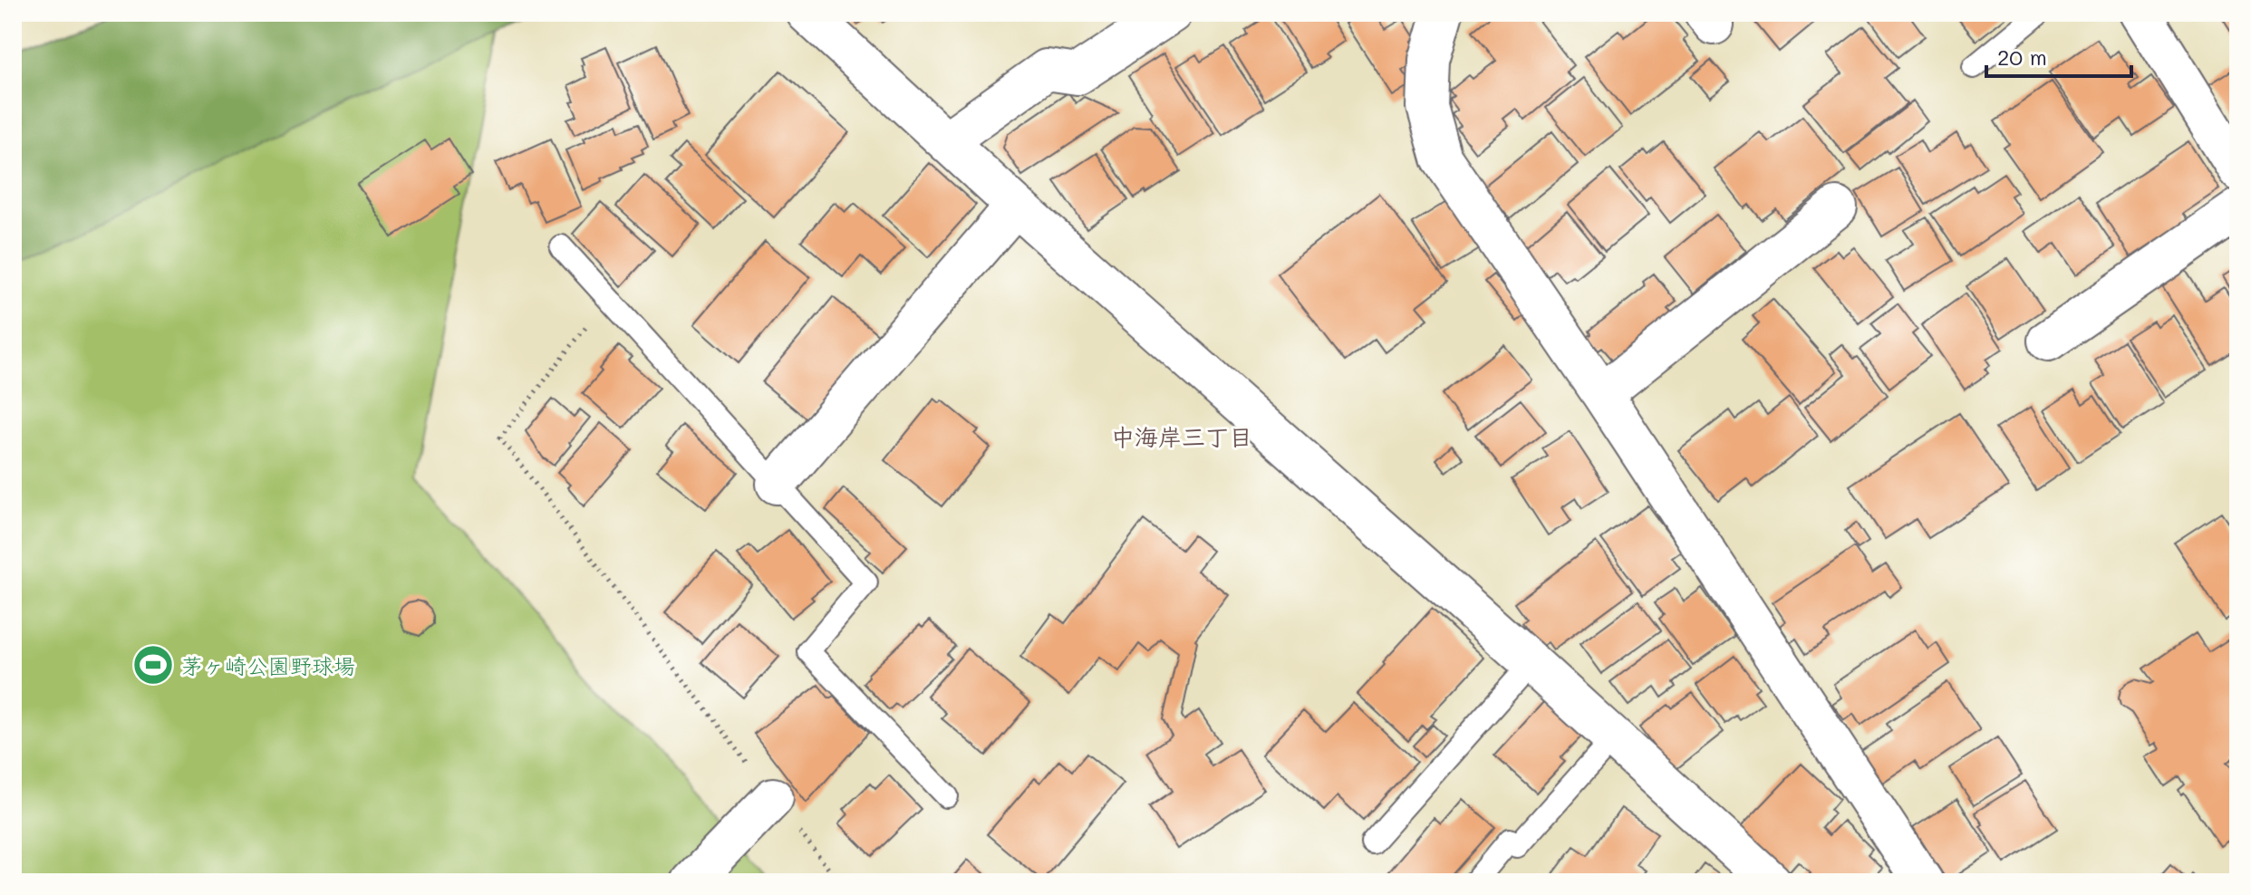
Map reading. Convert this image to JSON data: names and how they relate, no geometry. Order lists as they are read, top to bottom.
{
  "districts": ["中海岸三丁目"],
  "places": {
    "sports": ["茅ヶ崎公園野球場"]
  },
  "scale_bar": "20 m"
}
